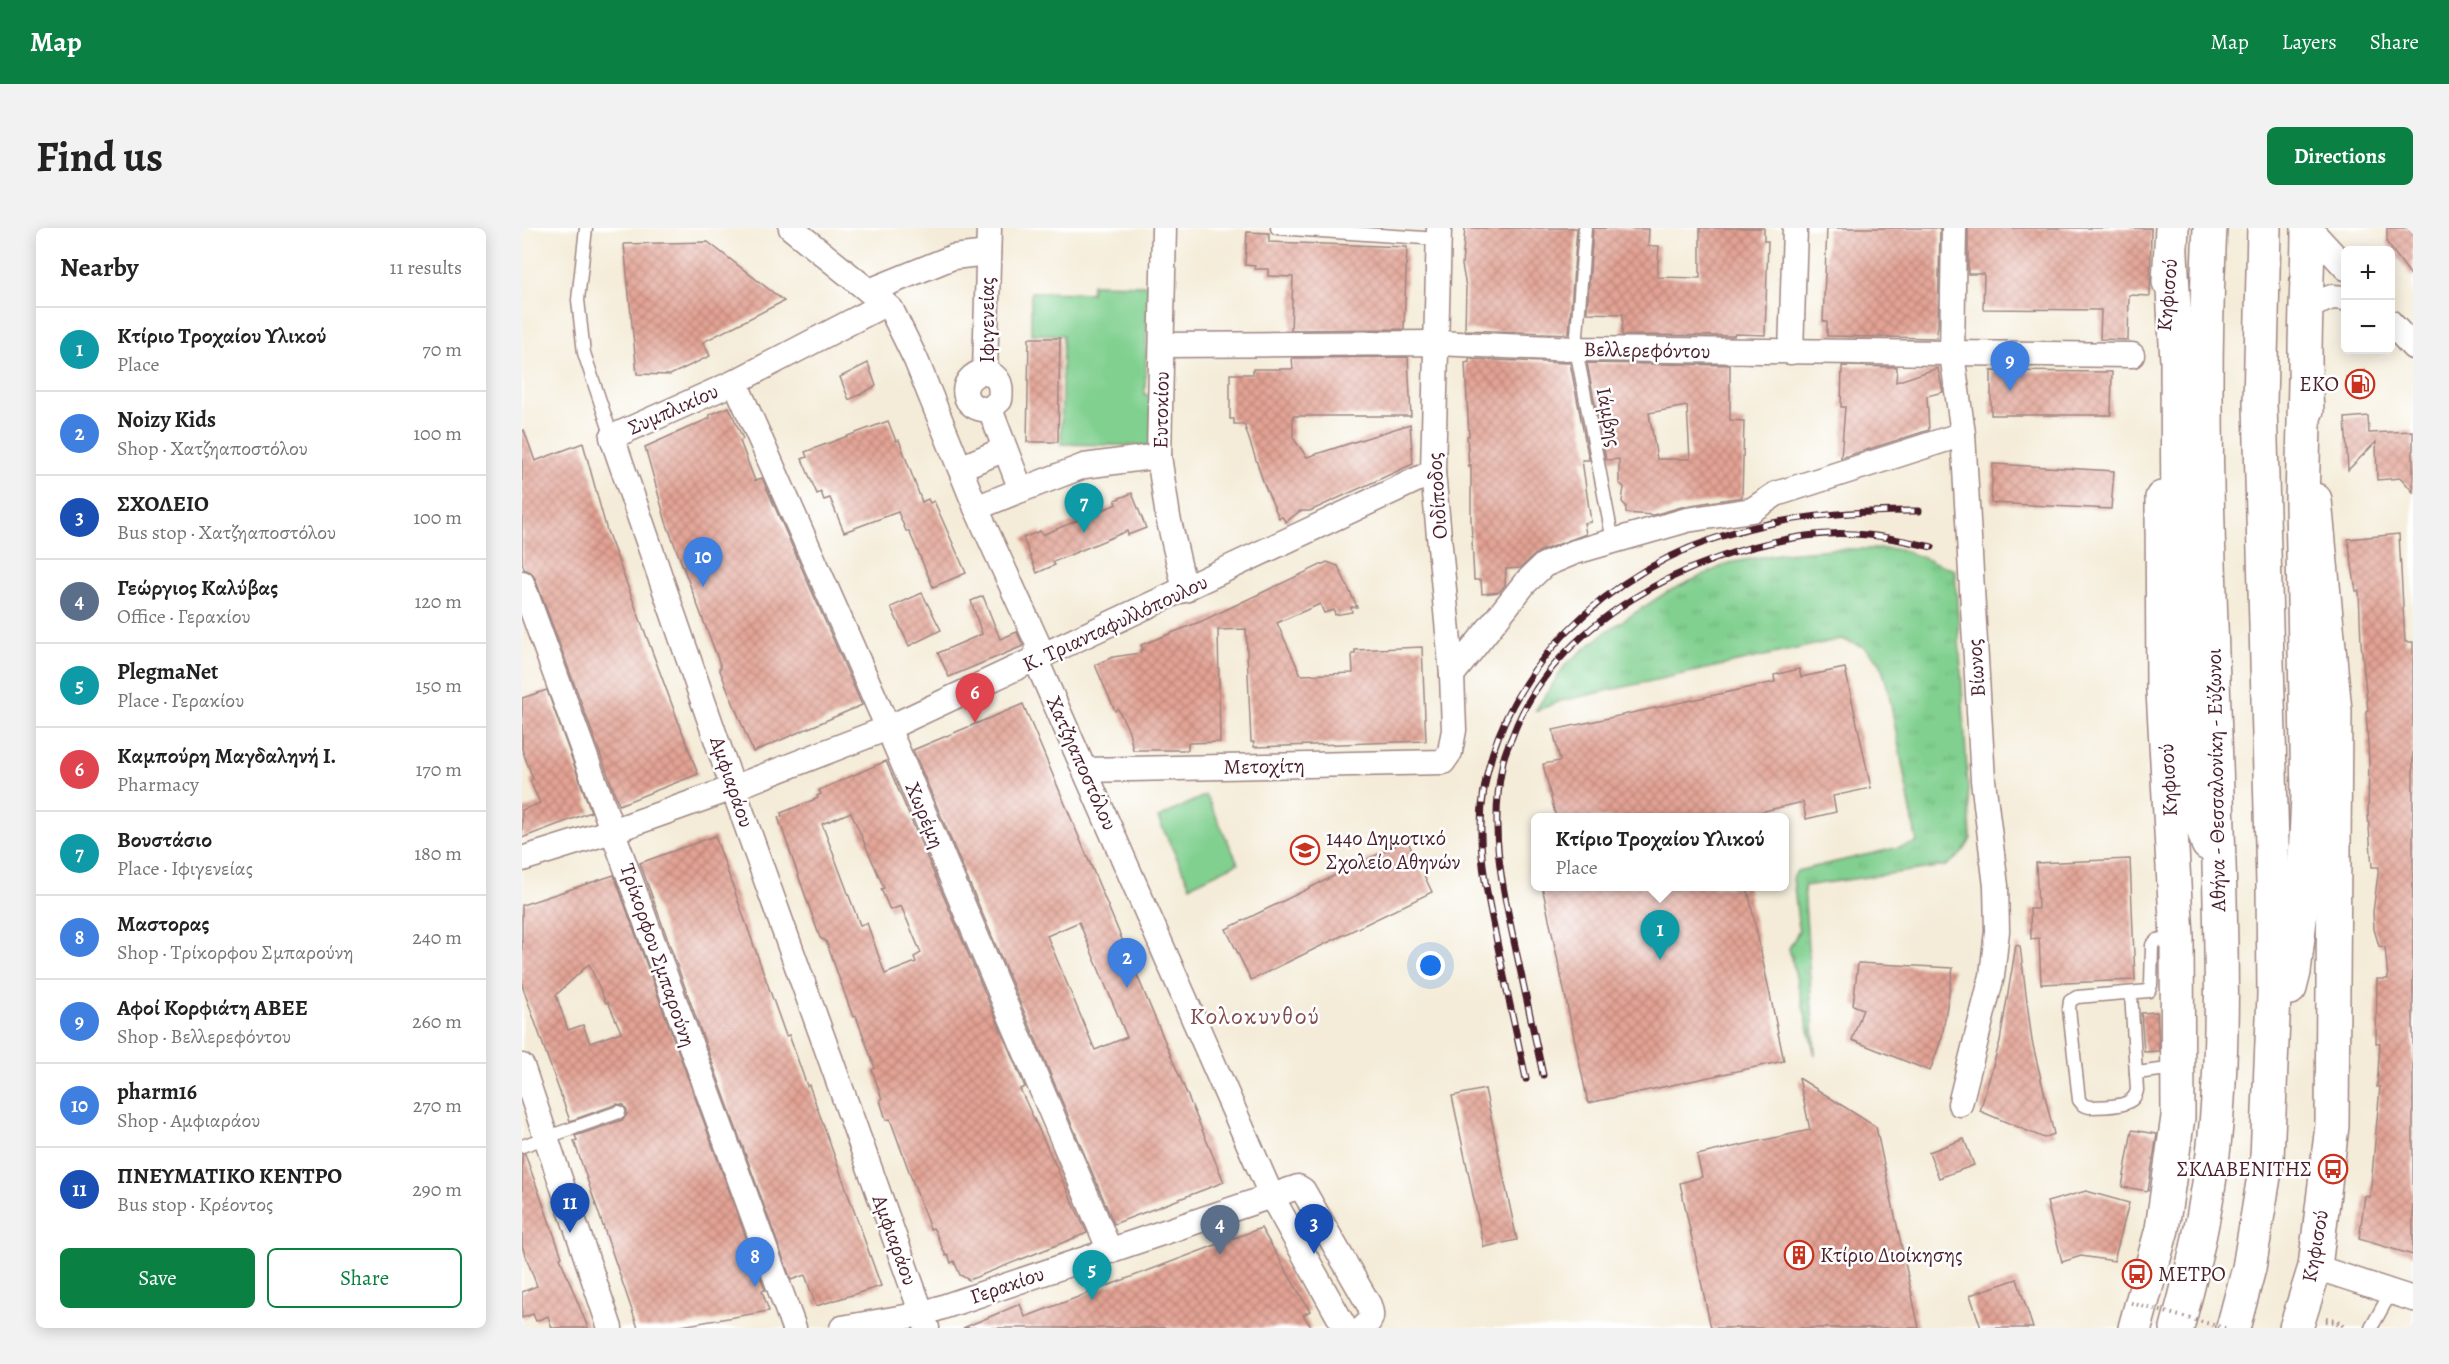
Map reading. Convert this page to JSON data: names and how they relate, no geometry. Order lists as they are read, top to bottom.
{
  "streets": {
    "main road": ["Κηφισού", "Αθήνα - Θεσσαλονίκη - Εύζωνοι"],
    "street": [
      "Ιφιγενείας",
      "Βελλερεφόντου",
      "Συμπλικίου",
      "Ευτοκίου",
      "Οιδίποδος",
      "Κ. Τριανταφυλλόπουλου",
      "Βίωνος",
      "Χατζηαποστόλου",
      "Μετοχίτη",
      "Αμφιαράου",
      "Χωρέμη",
      "Τρίκορφου Σμπαρούνη",
      "Γερακίου"
    ],
    "lane": ["Ιάμβης"]
  },
  "crossings": [
    ["Ιφιγενείας", "Συμπλικίου"],
    ["Βελλερεφόντου", "Ευτοκίου"],
    ["Βελλερεφόντου", "Ιάμβης"],
    ["Βελλερεφόντου", "Οιδίποδος"],
    ["Βελλερεφόντου", "Βίωνος"],
    ["Συμπλικίου", "Χατζηαποστόλου"],
    ["Συμπλικίου", "Αμφιαράου"],
    ["Συμπλικίου", "Χωρέμη"],
    ["Ευτοκίου", "Κ. Τριανταφυλλόπουλου"],
    ["Οιδίποδος", "Κ. Τριανταφυλλόπουλου"],
    ["Οιδίποδος", "Μετοχίτη"],
    ["Κ. Τριανταφυλλόπουλου", "Χατζηαποστόλου"],
    ["Κ. Τριανταφυλλόπουλου", "Αμφιαράου"],
    ["Κ. Τριανταφυλλόπουλου", "Χωρέμη"],
    ["Κ. Τριανταφυλλόπουλου", "Τρίκορφου Σμπαρούνη"],
    ["Χατζηαποστόλου", "Μετοχίτη"],
    ["Χατζηαποστόλου", "Γερακίου"],
    ["Αμφιαράου", "Γερακίου"],
    ["Χωρέμη", "Γερακίου"]
  ],
  "districts": ["Κολοκυνθού"],
  "places": {
    "fuel station": ["EKO"],
    "school or university": ["144ο Δημοτικό Σχολείο Αθηνών"],
    "bus stop": ["ΣΚΛΑΒΕΝΙΤΗΣ", "ΜΕΤΡΟ"],
    "building": ["Κτίριο Διοίκησης"]
  },
  "page": {
    "header": "Map",
    "nav": ["Map", "Layers", "Share"],
    "buttons": [
      "Directions",
      ["Save", "Share"]
    ],
    "title": "Find us",
    "heading": ["Nearby", "11 results"],
    "map_buttons": ["+", "−"],
    "list": [
      {
        "mark": "1",
        "name": "Κτίριο Τροχαίου Υλικού",
        "note": "Place",
        "value": "70 m"
      },
      {
        "mark": "2",
        "name": "Noizy Kids",
        "note": "Shop · Χατζηαποστόλου",
        "value": "100 m"
      },
      {
        "mark": "3",
        "name": "ΣΧΟΛΕΙΟ",
        "note": "Bus stop · Χατζηαποστόλου",
        "value": "100 m"
      },
      {
        "mark": "4",
        "name": "Γεώργιος Καλύβας",
        "note": "Office · Γερακίου",
        "value": "120 m"
      },
      {
        "mark": "5",
        "name": "PlegmaNet",
        "note": "Place · Γερακίου",
        "value": "150 m"
      },
      {
        "mark": "6",
        "name": "Καμπούρη Μαγδαληνή Ι.",
        "note": "Pharmacy",
        "value": "170 m"
      },
      {
        "mark": "7",
        "name": "Βουστάσιο",
        "note": "Place · Ιφιγενείας",
        "value": "180 m"
      },
      {
        "mark": "8",
        "name": "Μαστορας",
        "note": "Shop · Τρίκορφου Σμπαρούνη",
        "value": "240 m"
      },
      {
        "mark": "9",
        "name": "Αφοί Κορφιάτη ΑΒΕΕ",
        "note": "Shop · Βελλερεφόντου",
        "value": "260 m"
      },
      {
        "mark": "10",
        "name": "pharm16",
        "note": "Shop · Αμφιαράου",
        "value": "270 m"
      },
      {
        "mark": "11",
        "name": "ΠΝΕΥΜΑΤΙΚΟ ΚΕΝΤΡΟ",
        "note": "Bus stop · Κρέοντος",
        "value": "290 m"
      }
    ],
    "pins": [
      "9",
      "7",
      "10",
      "6",
      "1",
      "2",
      "11",
      "3",
      "4",
      "8",
      "5"
    ],
    "popup": ["Κτίριο Τροχαίου Υλικού", "Place"]
  }
}
